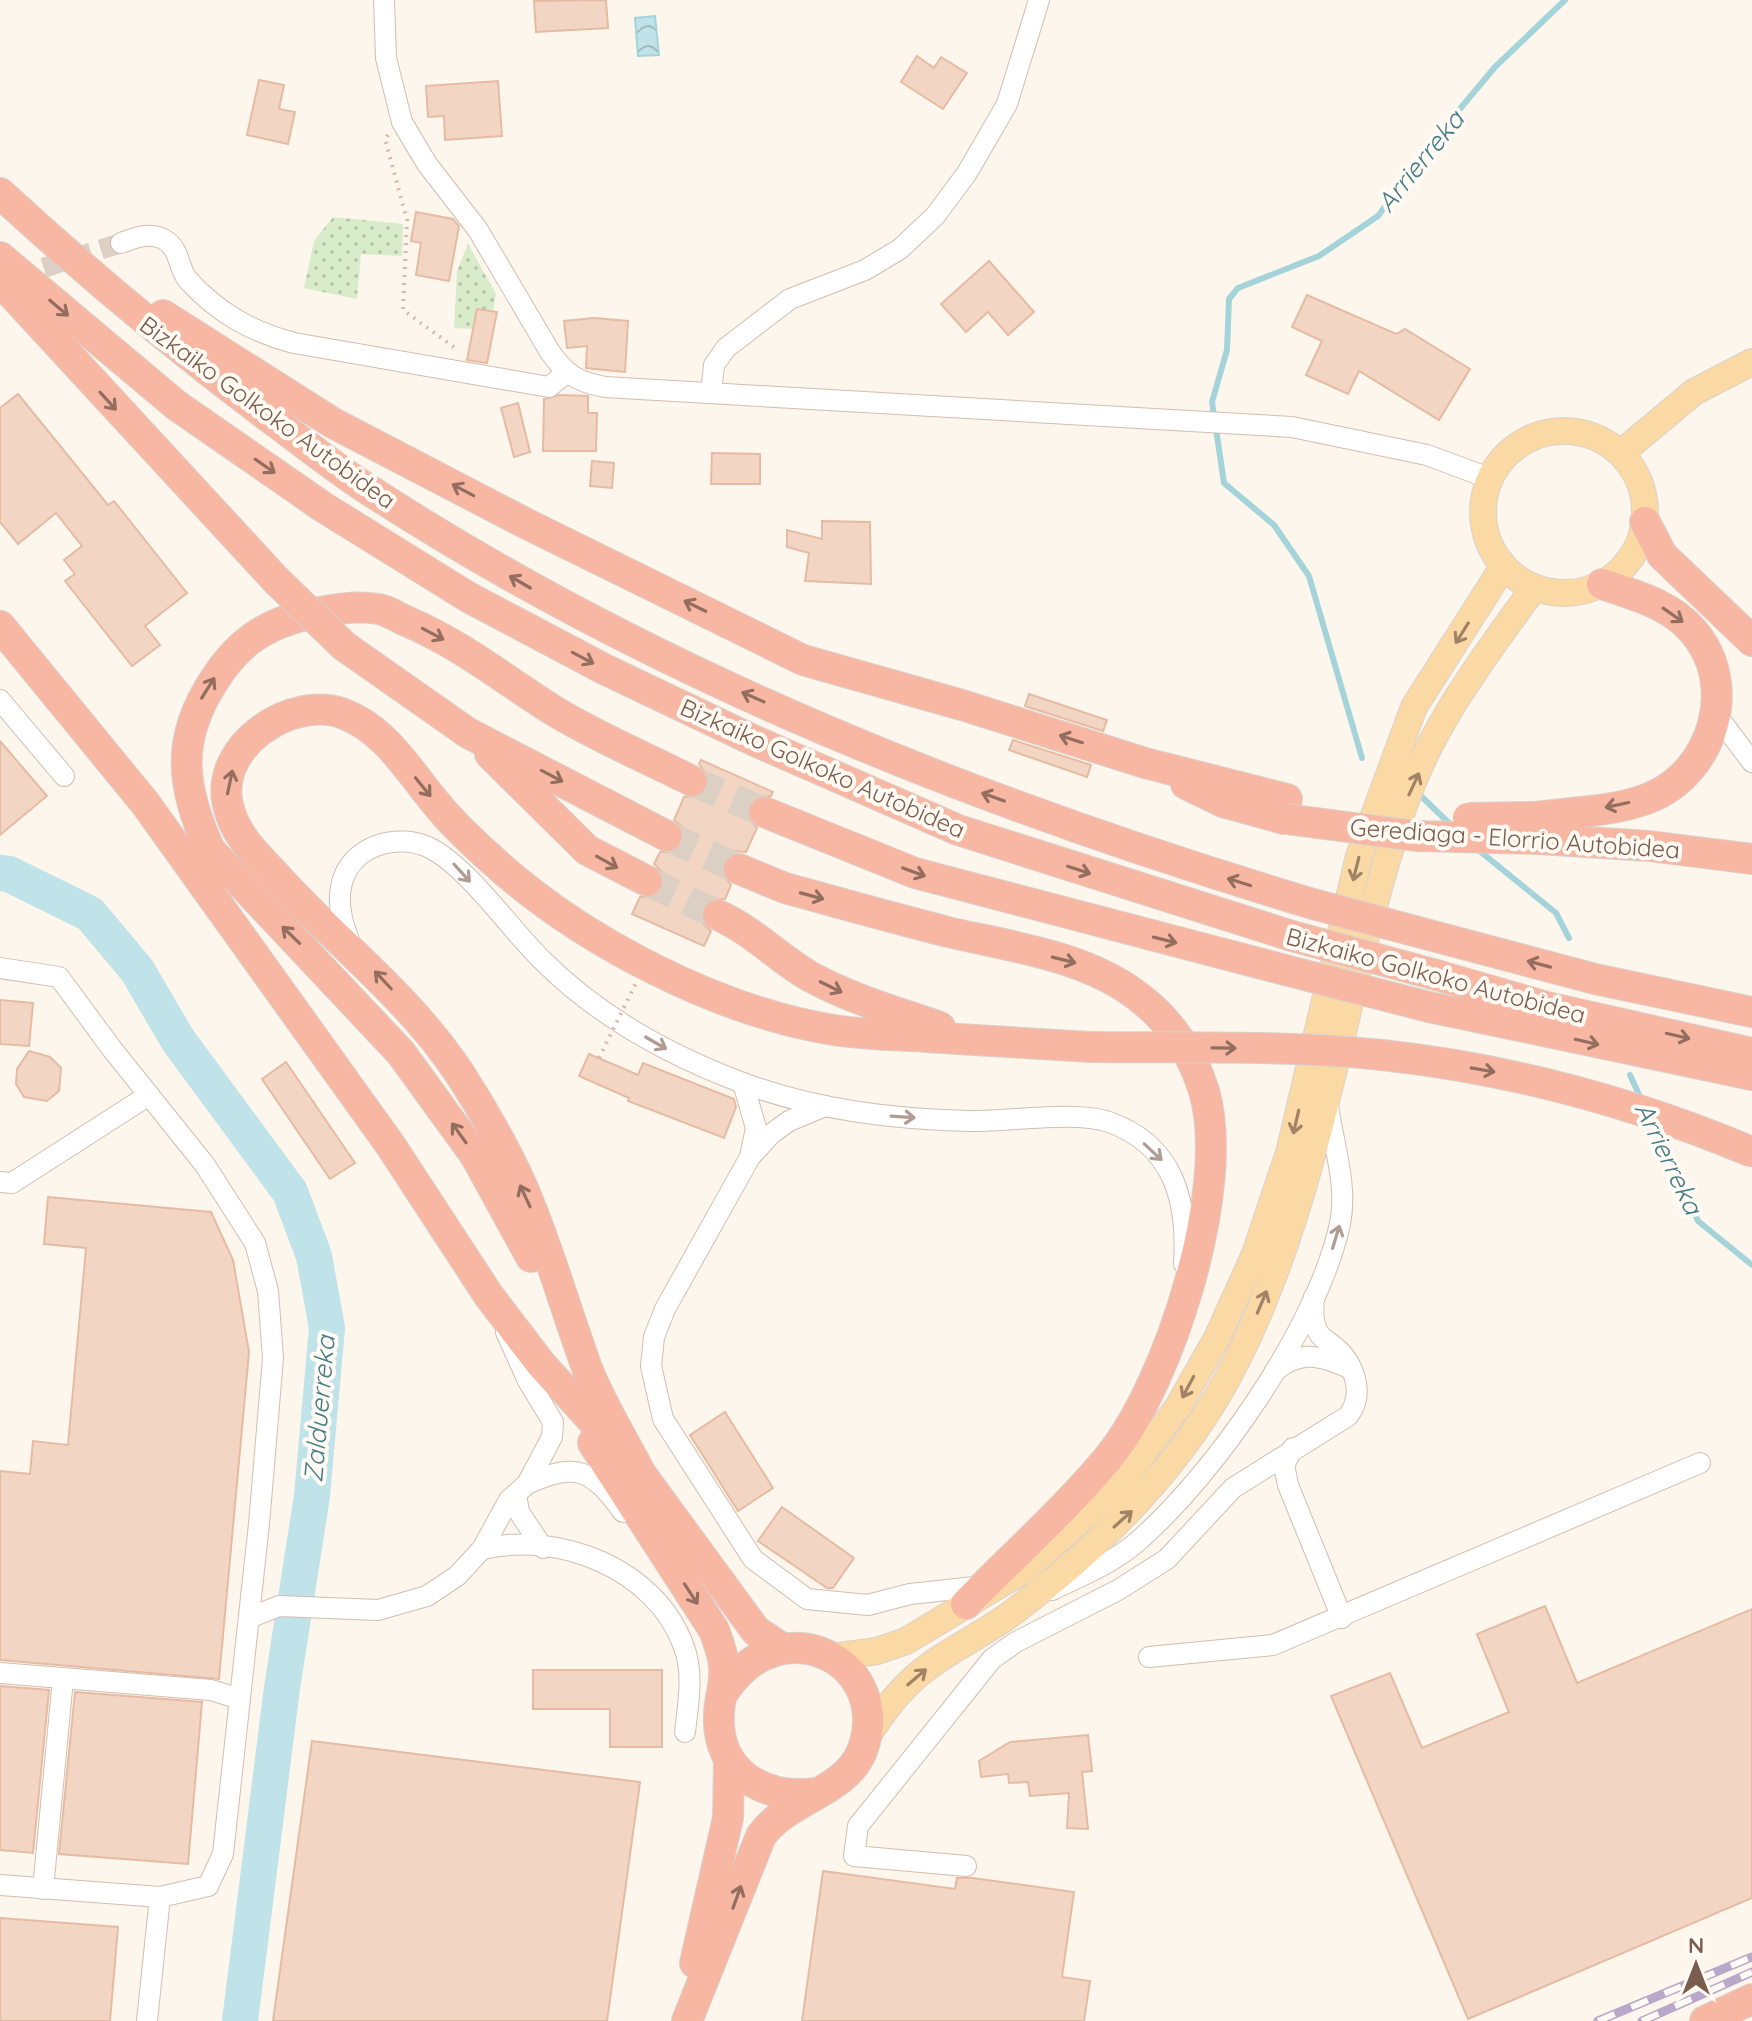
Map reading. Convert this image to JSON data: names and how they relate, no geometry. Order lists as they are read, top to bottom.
{
  "streets": {
    "highway": ["Bizkaiko Golkoko Autobidea", "Gerediaga - Elorrio Autobidea"]
  },
  "water": ["Arrierreka", "Zalduerreka"],
  "north": "top"
}
